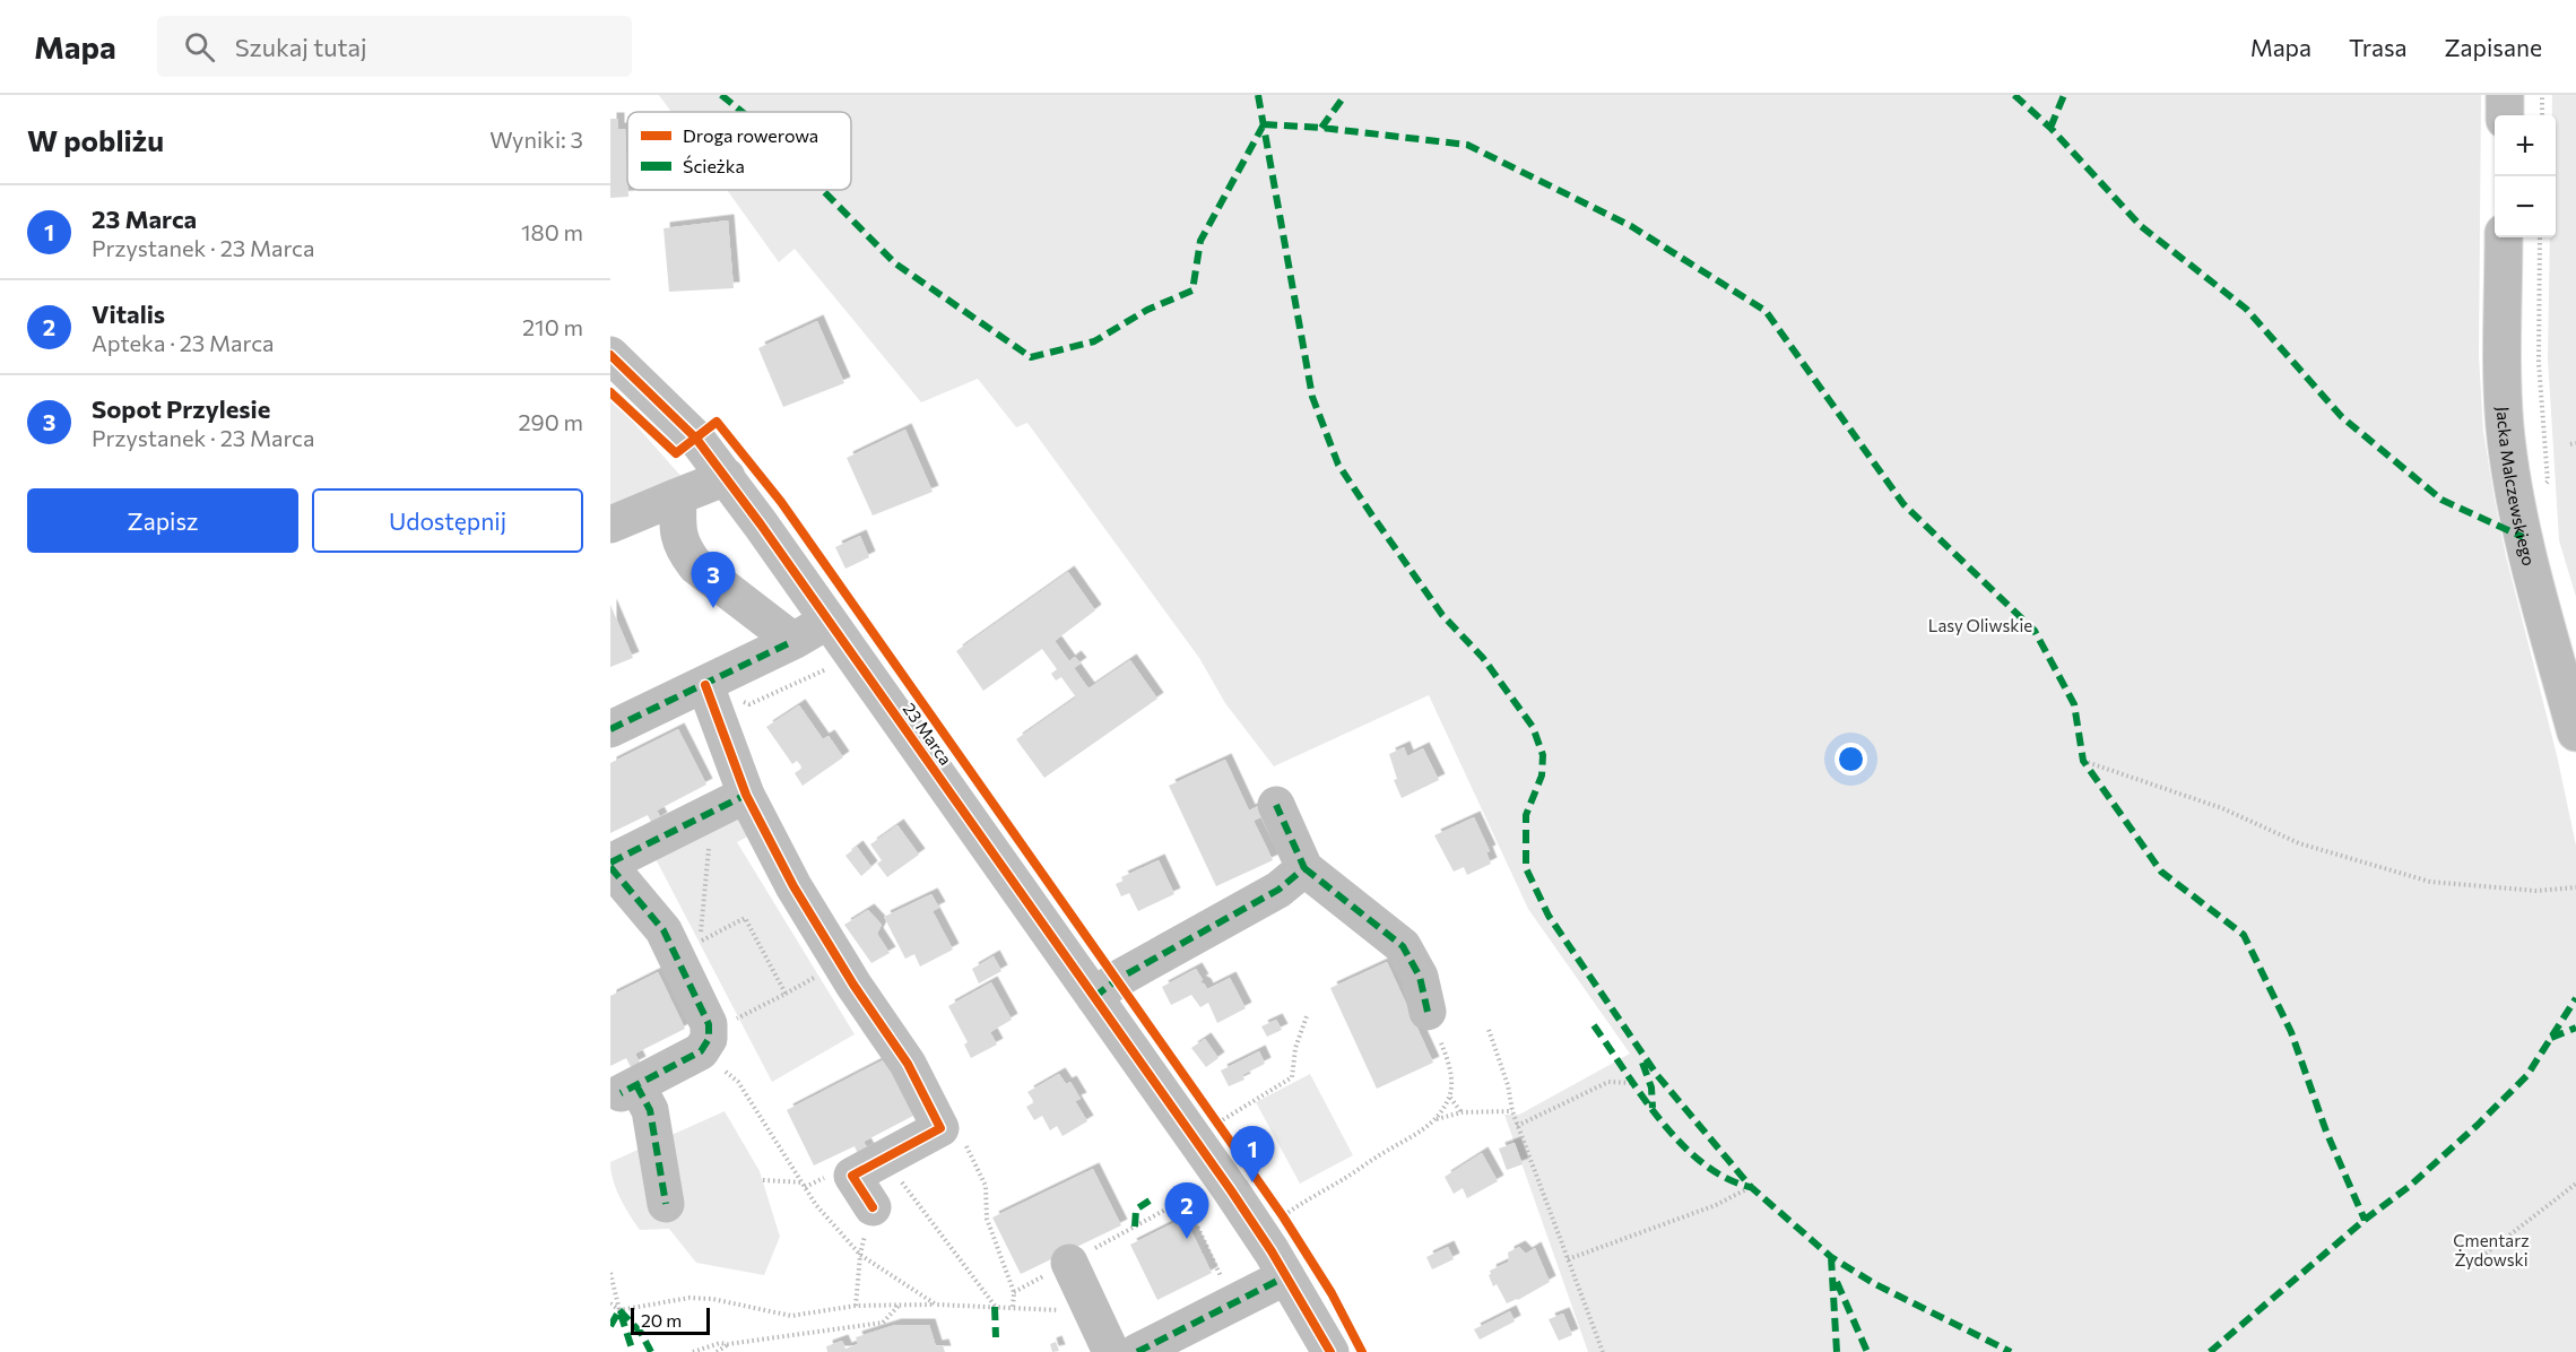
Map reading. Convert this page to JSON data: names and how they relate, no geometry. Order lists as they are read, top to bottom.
{
  "streets": {
    "main road": ["Jacka Malczewskiego"],
    "street": ["23 Marca"]
  },
  "parks": ["Lasy Oliwskie", "Cmentarz Żydowski"],
  "legend": ["Droga rowerowa", "Ścieżka"],
  "scale_bar": "20 m",
  "page": {
    "header": "Mapa",
    "search": "Szukaj tutaj",
    "nav": ["Mapa", "Trasa", "Zapisane"],
    "heading": ["W pobliżu", "Wyniki: 3"],
    "map_buttons": ["+", "−"],
    "list": [
      {
        "mark": "1",
        "name": "23 Marca",
        "note": "Przystanek · 23 Marca",
        "value": "180 m"
      },
      {
        "mark": "2",
        "name": "Vitalis",
        "note": "Apteka · 23 Marca",
        "value": "210 m"
      },
      {
        "mark": "3",
        "name": "Sopot Przylesie",
        "note": "Przystanek · 23 Marca",
        "value": "290 m"
      }
    ],
    "buttons": ["Zapisz", "Udostępnij"],
    "pins": ["3", "1", "2"],
    "scale": "20 m"
  }
}
